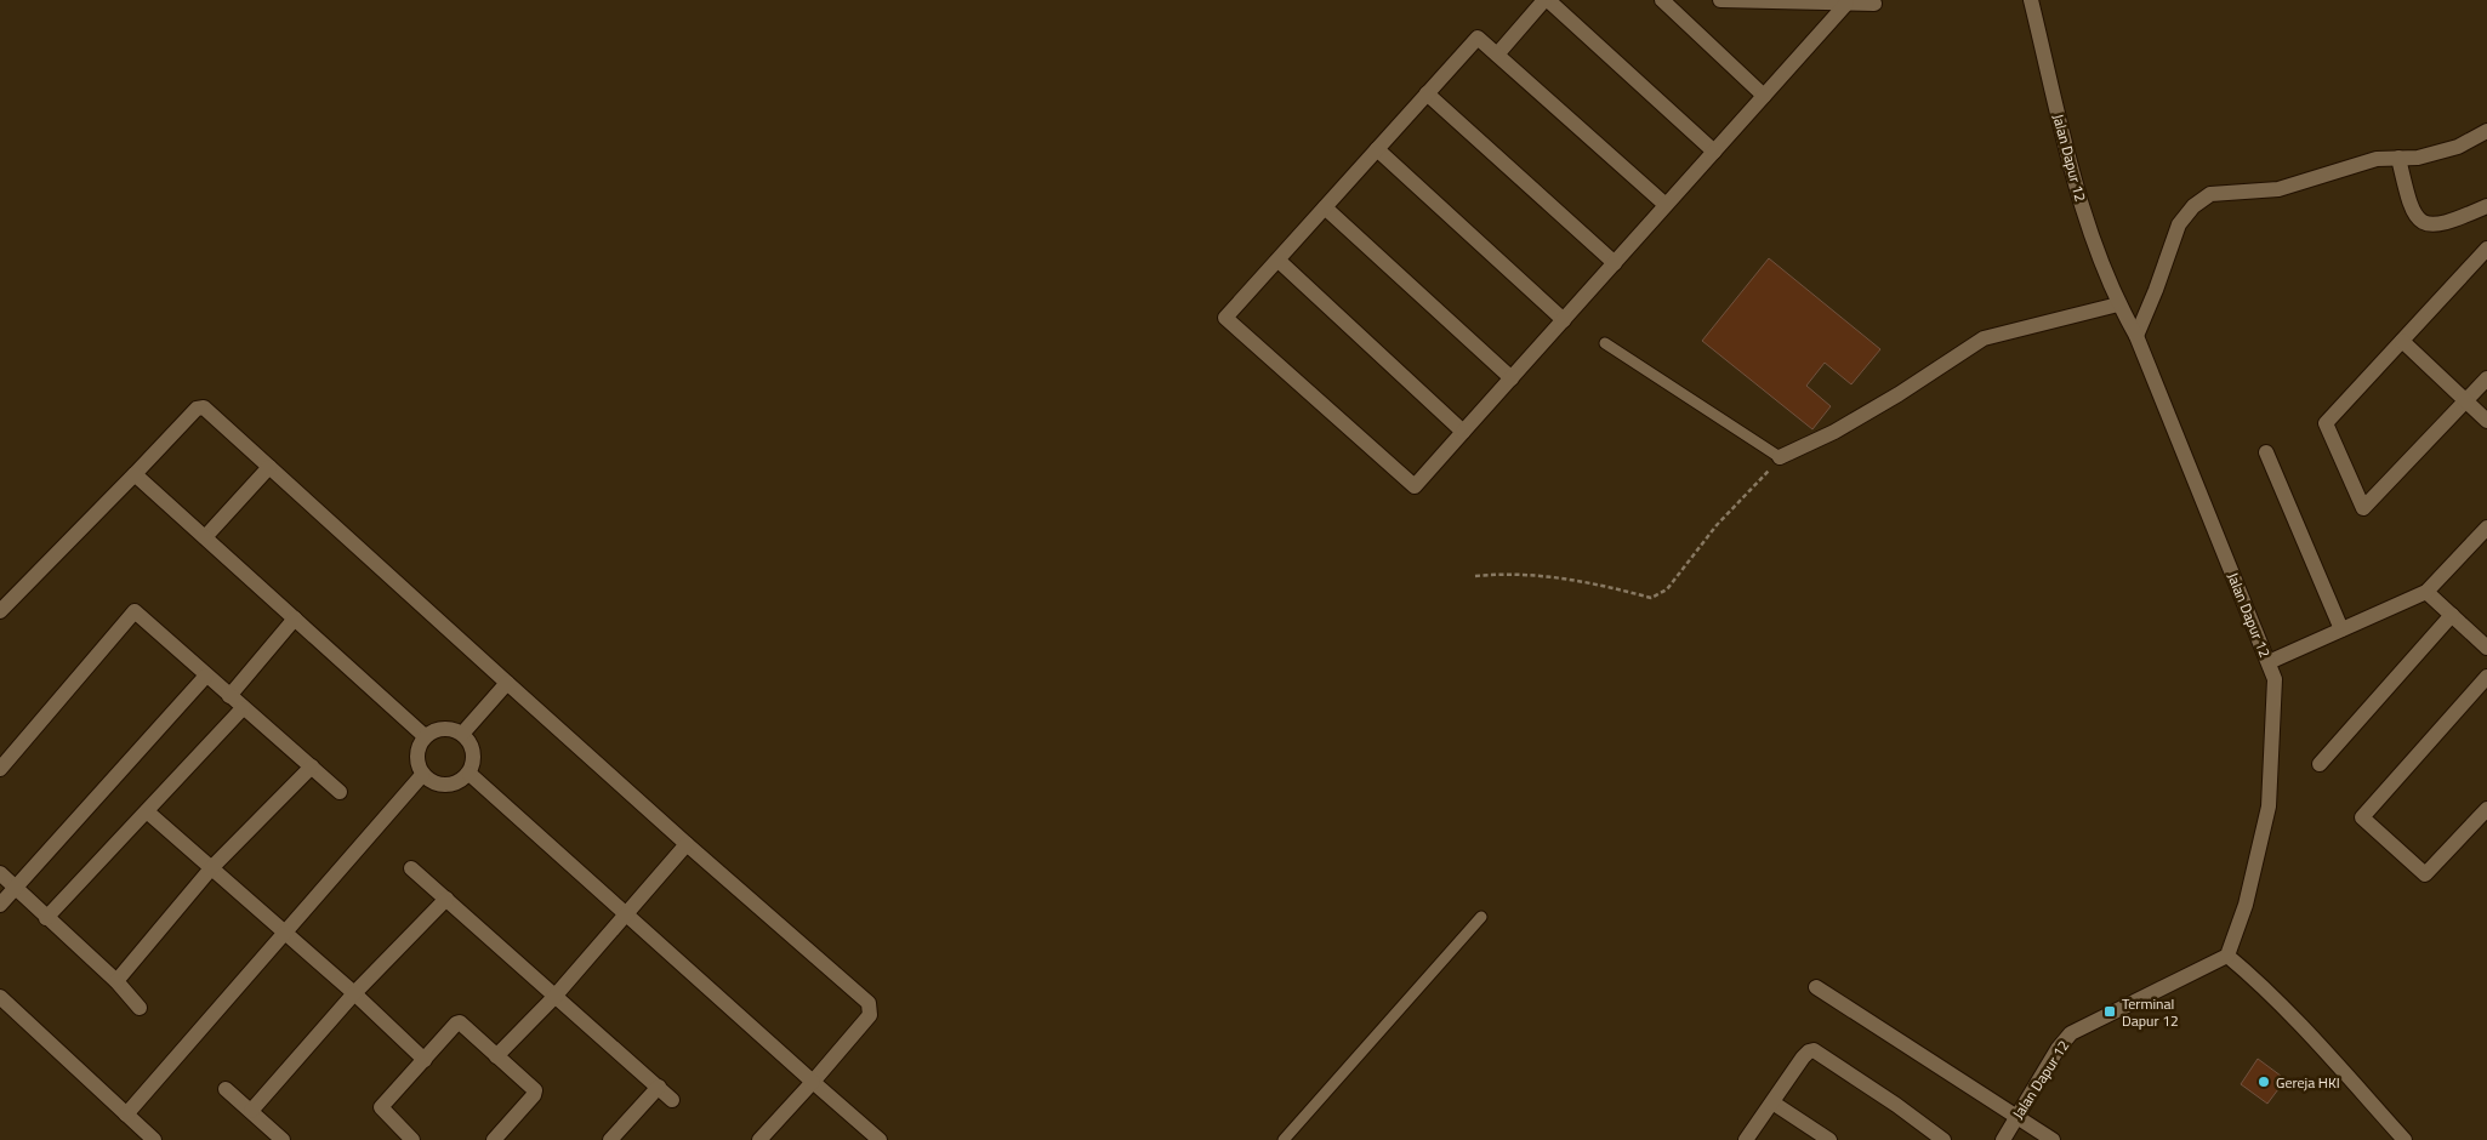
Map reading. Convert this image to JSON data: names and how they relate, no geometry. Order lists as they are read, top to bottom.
{
  "streets": {
    "street": ["Jalan Dapur 12"]
  },
  "places": {
    "transit": ["Terminal Dapur 12"],
    "other": ["Gereja HKI"]
  }
}
